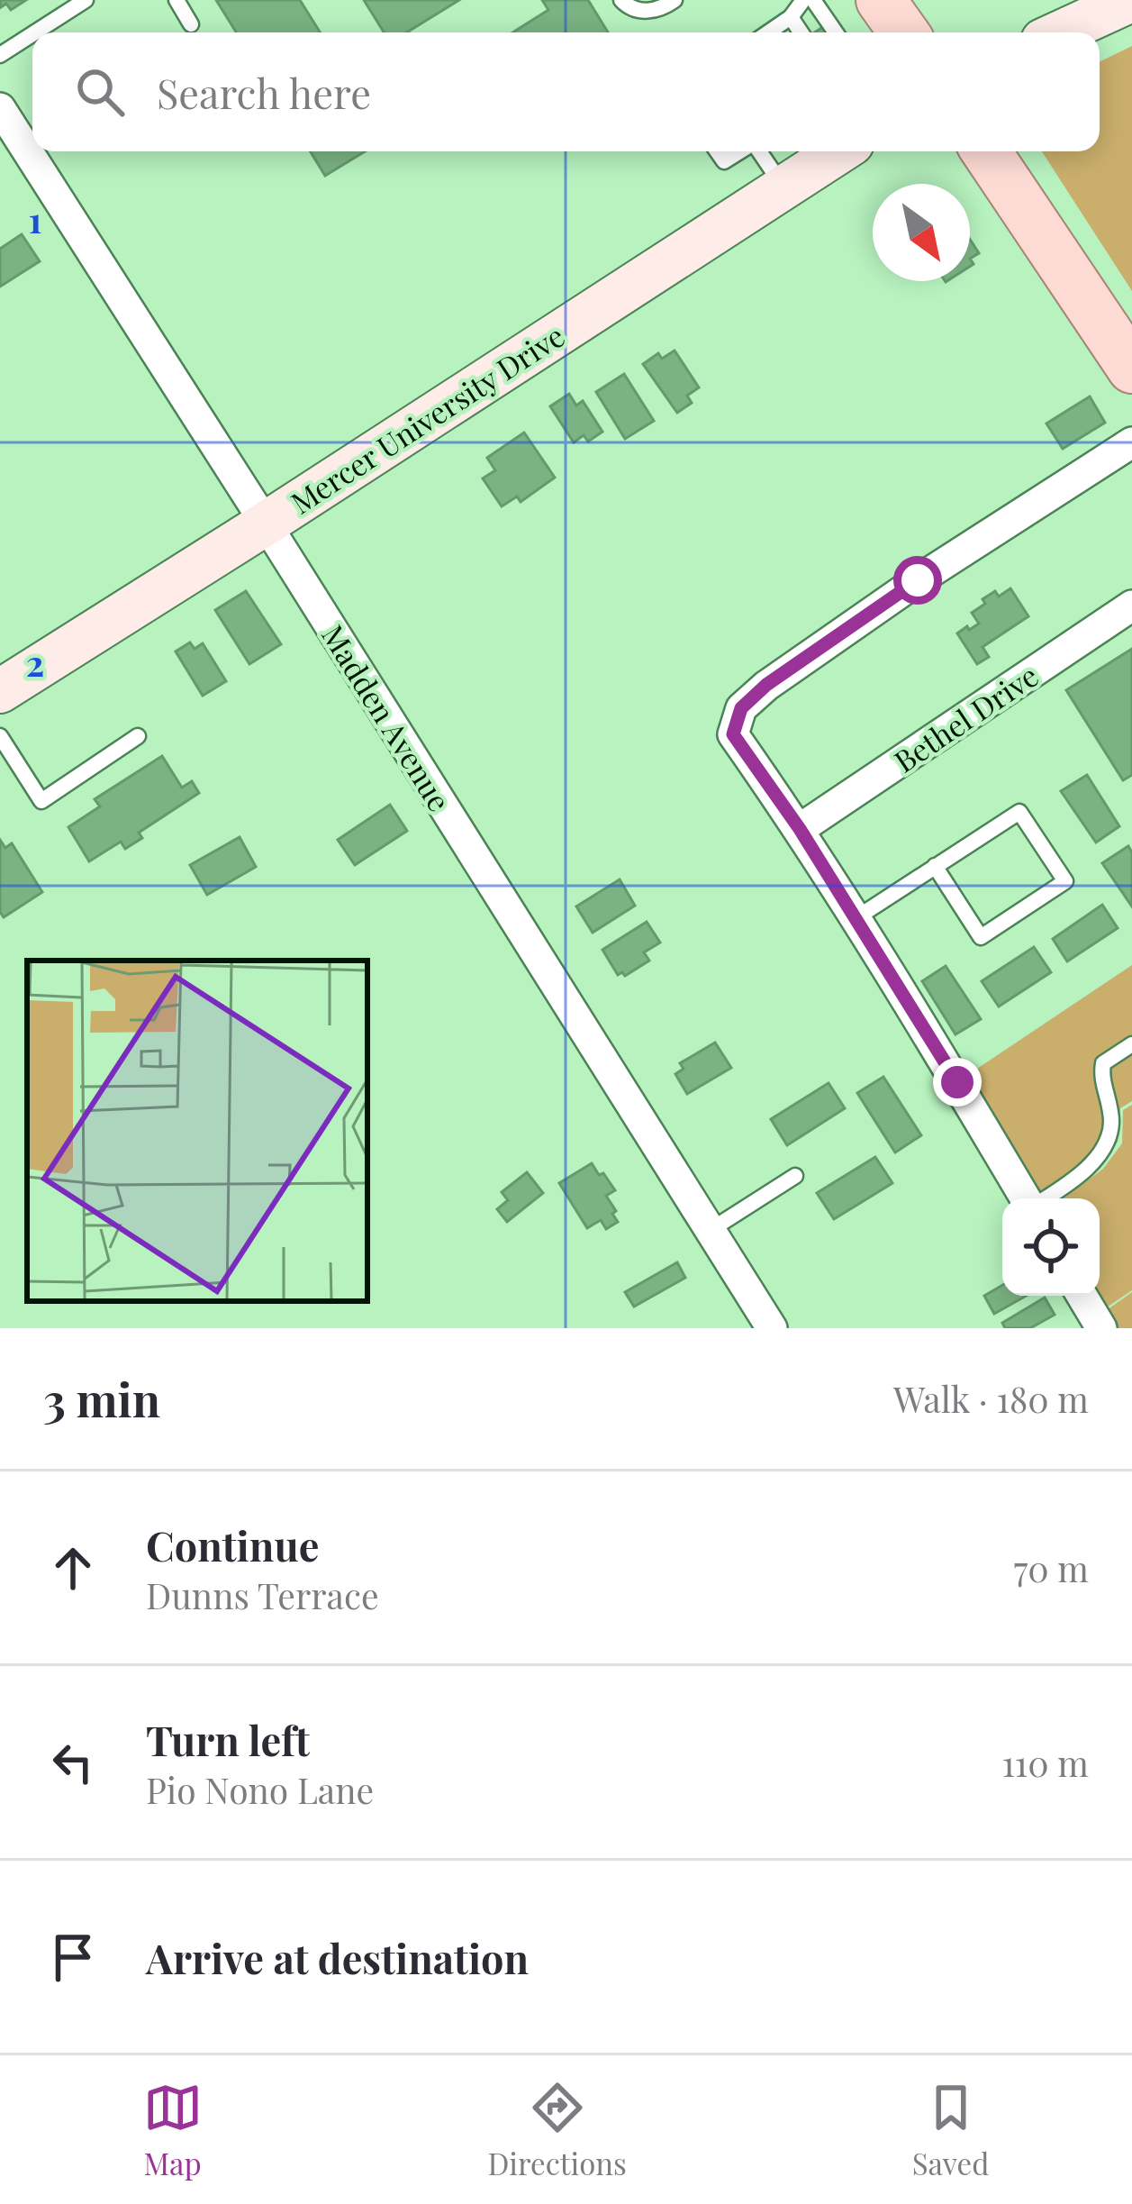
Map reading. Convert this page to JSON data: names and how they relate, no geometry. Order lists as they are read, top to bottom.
{
  "streets": {
    "main road": ["Mercer University Drive"],
    "street": ["Madden Avenue", "Bethel Drive"]
  },
  "crossings": [
    ["Mercer University Drive", "Madden Avenue"]
  ],
  "north": "bottom right",
  "page": {
    "search": "Search here",
    "heading": ["3 min", "Walk · 180 m"],
    "list": [
      ["Continue", "Dunns Terrace", "70 m"],
      ["Turn left", "Pio Nono Lane", "110 m"],
      "Arrive at destination"
    ],
    "nav": ["Map", "Directions", "Saved"]
  },
  "grid": {
    "rows": ["1", "2"]
  }
}
